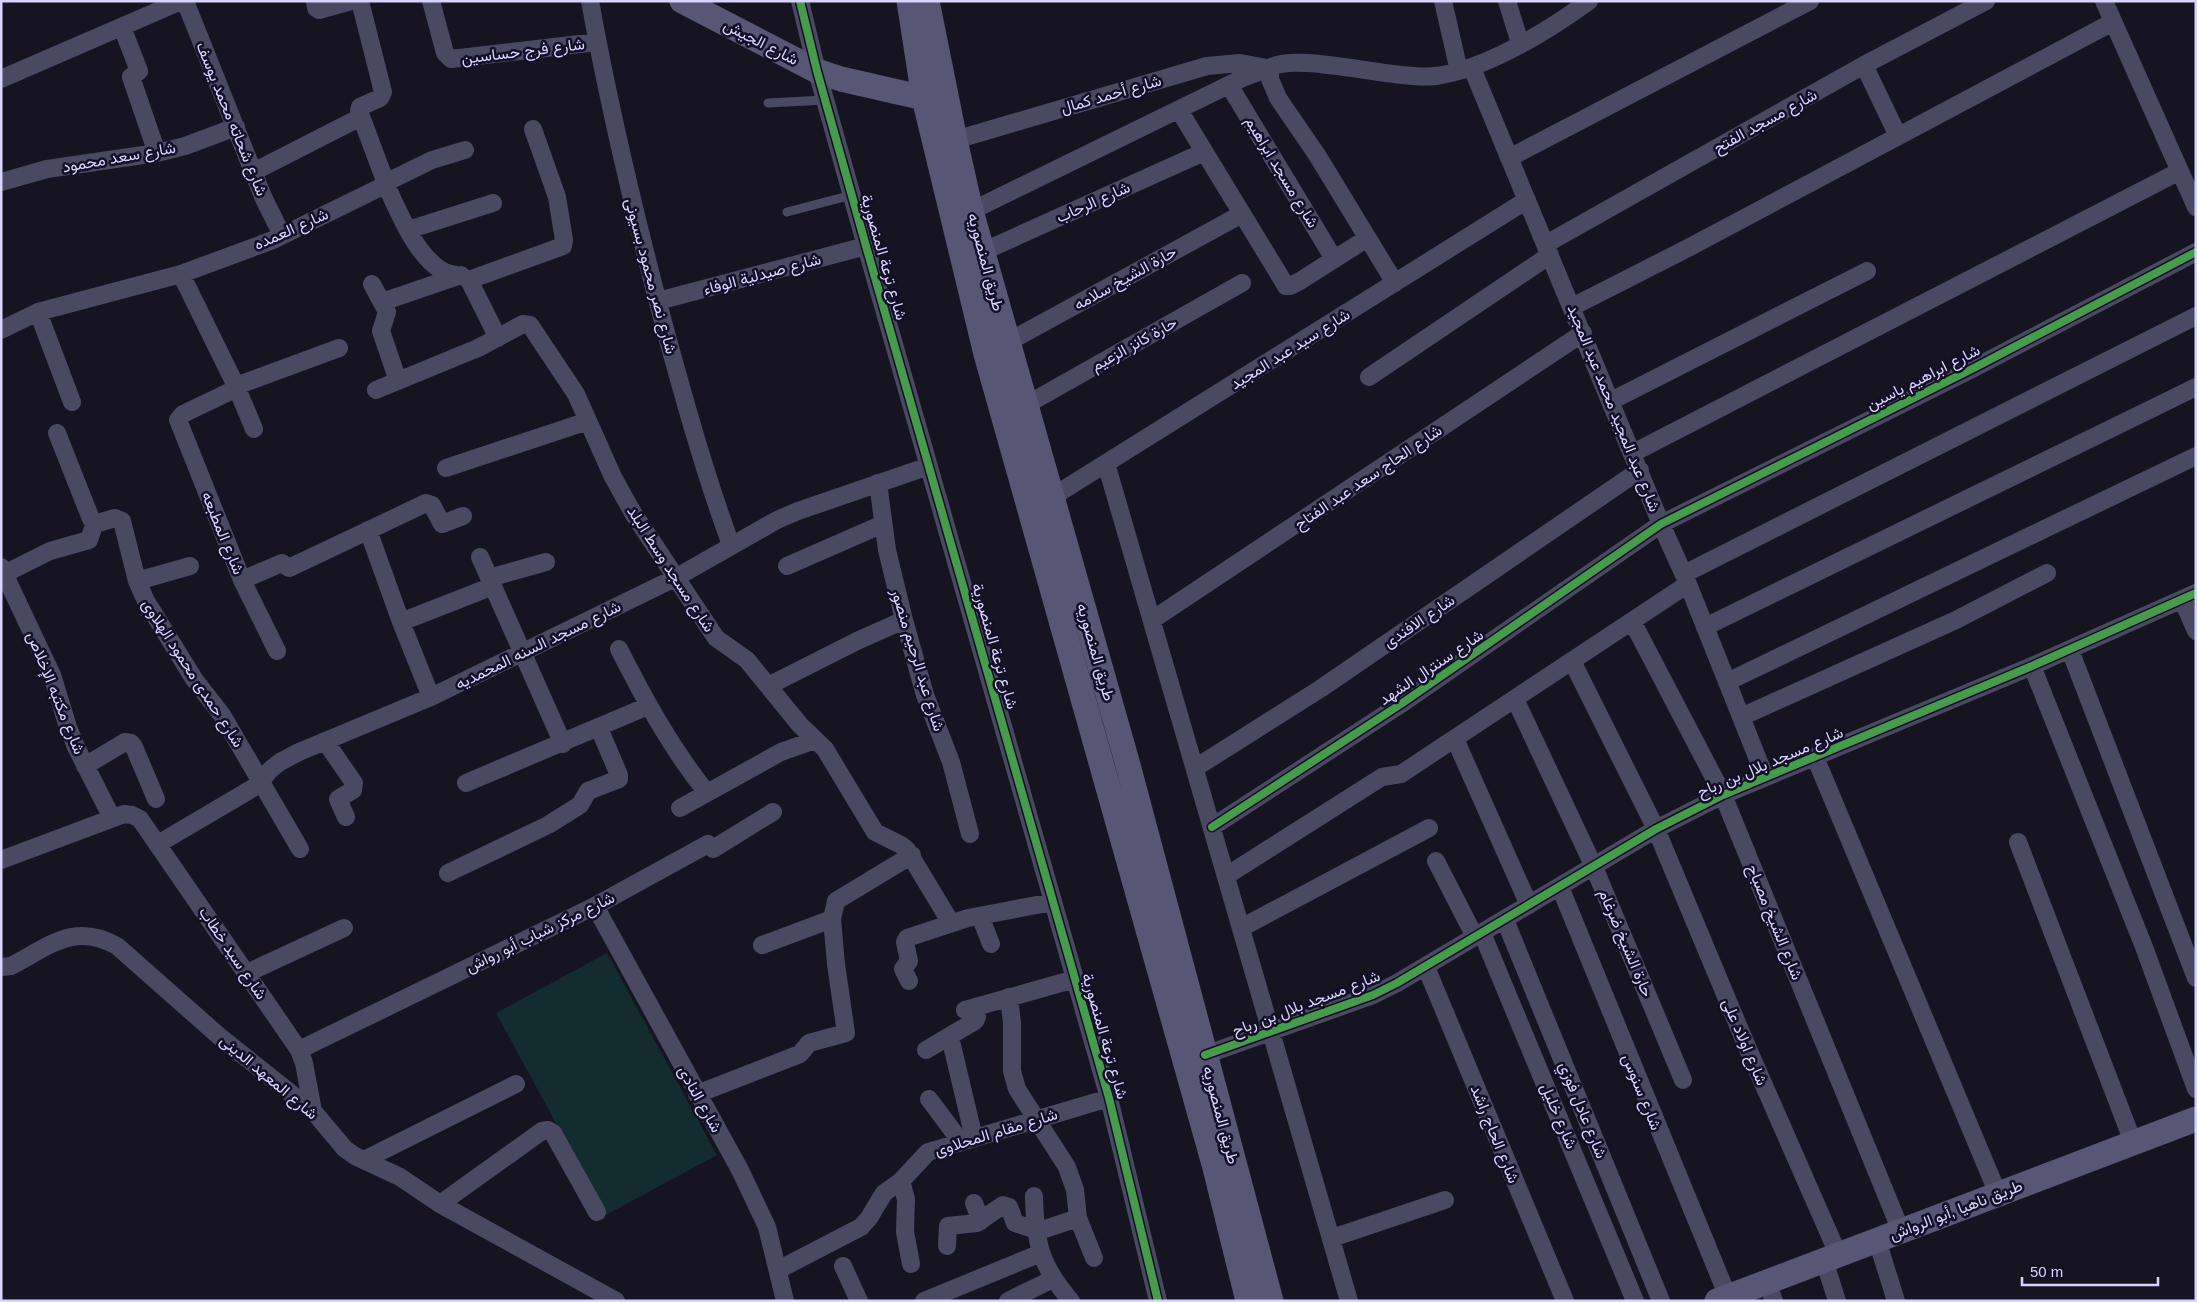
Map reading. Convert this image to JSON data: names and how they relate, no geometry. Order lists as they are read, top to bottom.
{
  "streets": {
    "main road": ["شارع الجيش", "طريق المنصوريه", "طريق ناهيا ,أبو الرواش"],
    "street": [
      "شارع فرج حساسين",
      "شارع أحمد كمال",
      "شارع شحاته محمد يوسف",
      "شارع مسجد الفتح",
      "شارع سعد محمود",
      "شارع مسجد ابراهيم",
      "شارع الرحاب",
      "شارع العمده",
      "شارع ترعة المنصورية",
      "شارع صيدلية الوفاء",
      "شارع نصر محمود بسيونى",
      "حارة الشيخ سلامه",
      "حارة كانز الزعيم",
      "شارع سيد عبد المجيد",
      "شارع ابراهيم ياسين",
      "شارع عبد المجيد محمد عبد المجيد",
      "شارع الحاج سعد عبد الفتاح",
      "شارع المطبعه",
      "شارع مسجد وسط البلد",
      "شارع الافندى",
      "شارع مسجد السنه المحمديه",
      "شارع عبد الرحيم منصور",
      "شارع سنترال الشهد",
      "شارع حمدى محمود الهلاوى",
      "شارع مكتبه الإخلاص",
      "شارع مسجد بلال بن رباح",
      "شارع الشيخ مصباح",
      "شارع مركز شباب أبو رواش",
      "حارة الشيخ ضرغام",
      "شارع سيد خطاب",
      "شارع اولاد على",
      "شارع المعهد الدينى",
      "شارع سنوس",
      "شارع النادى",
      "شارع عادل فوزي",
      "شارع خليل",
      "شارع مقام المحلاوى",
      "شارع الحاج راشد"
    ]
  },
  "crossings": [
    ["شارع الجيش", "شارع ترعة المنصورية"],
    ["شارع الجيش", "طريق المنصوريه"],
    ["شارع فرج حساسين", "شارع نصر محمود بسيونى"],
    ["شارع أحمد كمال", "طريق المنصوريه"],
    ["شارع شحاته محمد يوسف", "شارع سعد محمود"],
    ["شارع شحاته محمد يوسف", "شارع العمده"],
    ["شارع مسجد الفتح", "شارع عبد المجيد محمد عبد المجيد"],
    ["شارع الرحاب", "طريق المنصوريه"],
    ["شارع ترعة المنصورية", "شارع صيدلية الوفاء"],
    ["شارع ترعة المنصورية", "شارع مسجد السنه المحمديه"],
    ["شارع ترعة المنصورية", "شارع مقام المحلاوى"],
    ["طريق المنصوريه", "حارة الشيخ سلامه"],
    ["طريق المنصوريه", "حارة كانز الزعيم"],
    ["طريق المنصوريه", "شارع سيد عبد المجيد"],
    ["طريق المنصوريه", "شارع مسجد بلال بن رباح"],
    ["شارع صيدلية الوفاء", "شارع نصر محمود بسيونى"],
    ["شارع نصر محمود بسيونى", "شارع مسجد السنه المحمديه"],
    ["شارع سيد عبد المجيد", "شارع عبد المجيد محمد عبد المجيد"],
    ["شارع ابراهيم ياسين", "شارع عبد المجيد محمد عبد المجيد"],
    ["شارع ابراهيم ياسين", "شارع سنترال الشهد"],
    ["شارع عبد المجيد محمد عبد المجيد", "شارع الحاج سعد عبد الفتاح"],
    ["شارع عبد المجيد محمد عبد المجيد", "شارع الافندى"],
    ["شارع عبد المجيد محمد عبد المجيد", "شارع سنترال الشهد"],
    ["شارع عبد المجيد محمد عبد المجيد", "شارع مسجد بلال بن رباح"],
    ["شارع مسجد وسط البلد", "شارع مسجد السنه المحمديه"],
    ["شارع مسجد السنه المحمديه", "شارع عبد الرحيم منصور"],
    ["شارع مسجد السنه المحمديه", "شارع حمدى محمود الهلاوى"],
    ["شارع مسجد السنه المحمديه", "شارع سيد خطاب"],
    ["شارع مكتبه الإخلاص", "شارع سيد خطاب"],
    ["شارع مسجد بلال بن رباح", "شارع الشيخ مصباح"],
    ["شارع مسجد بلال بن رباح", "حارة الشيخ ضرغام"],
    ["شارع مسجد بلال بن رباح", "شارع اولاد على"],
    ["شارع مسجد بلال بن رباح", "شارع سنوس"],
    ["شارع مسجد بلال بن رباح", "شارع عادل فوزي"],
    ["شارع مسجد بلال بن رباح", "شارع خليل"],
    ["شارع مسجد بلال بن رباح", "شارع الحاج راشد"],
    ["شارع الشيخ مصباح", "طريق ناهيا ,أبو الرواش"],
    ["شارع مركز شباب أبو رواش", "شارع سيد خطاب"],
    ["شارع مركز شباب أبو رواش", "شارع النادى"],
    ["شارع سيد خطاب", "شارع المعهد الدينى"],
    ["شارع اولاد على", "طريق ناهيا ,أبو الرواش"],
    ["شارع سنوس", "طريق ناهيا ,أبو الرواش"],
    ["شارع النادى", "شارع مقام المحلاوى"]
  ],
  "scale_bar": "50 m"
}
